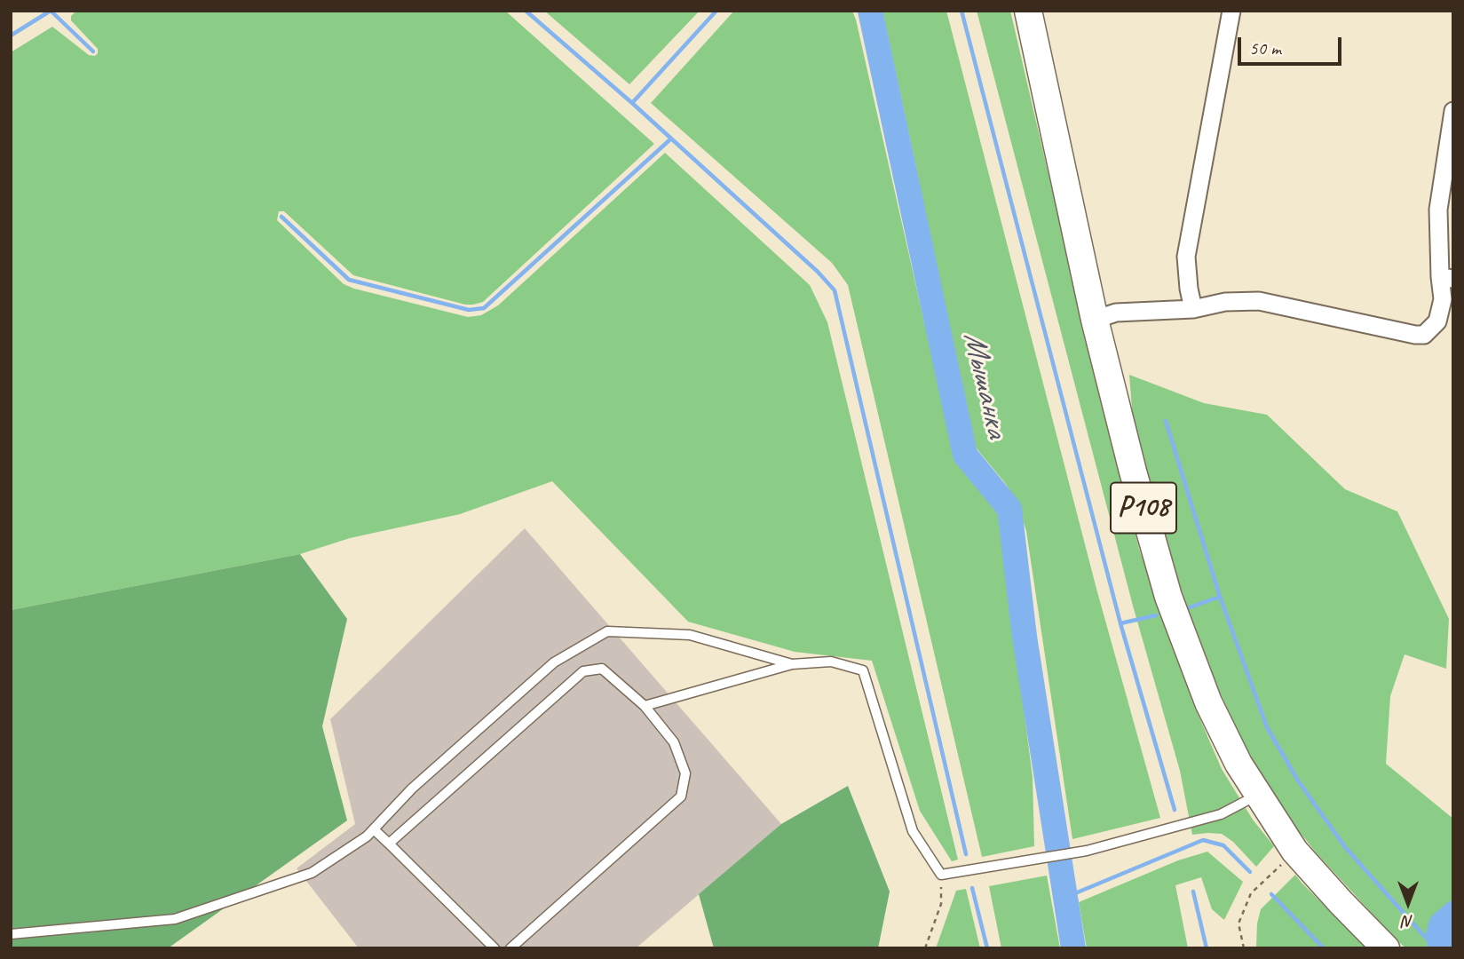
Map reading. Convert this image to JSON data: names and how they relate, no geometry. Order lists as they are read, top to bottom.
{
  "streets": {
    "main road": ["Р108"]
  },
  "water": ["Мышанка"],
  "scale_bar": "50 m",
  "north": "bottom"
}
